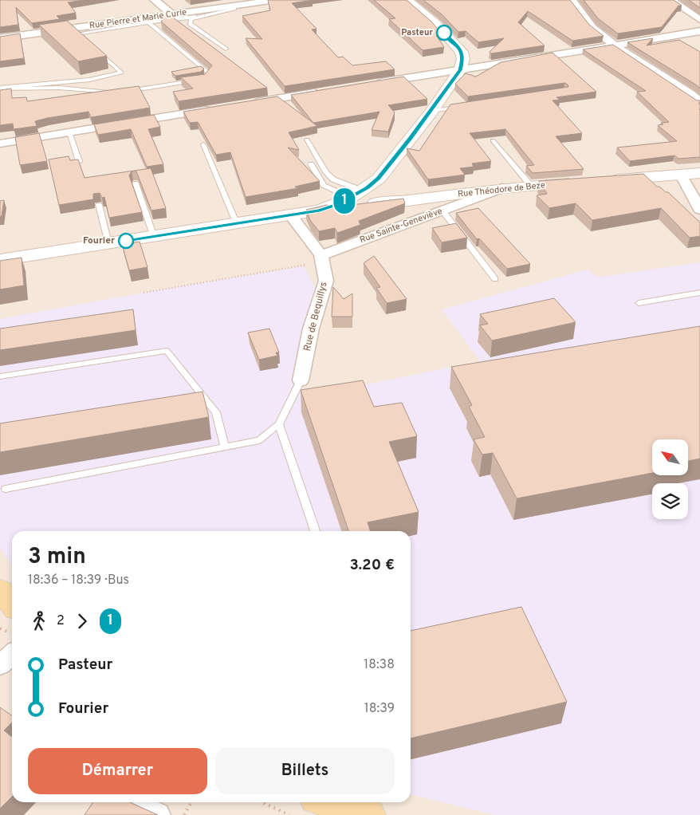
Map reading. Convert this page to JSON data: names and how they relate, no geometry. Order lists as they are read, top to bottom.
{
  "streets": {
    "main road": ["Rue Théodore de Beze"],
    "street": ["Rue Pierre et Marie Curie", "Rue Sainte-Geneviève", "Rue de Bequillys"]
  },
  "crossings": [
    ["Rue Théodore de Beze", "Rue Sainte-Geneviève"],
    ["Rue Sainte-Geneviève", "Rue de Bequillys"]
  ],
  "places": ["Pasteur", "Fourier"],
  "lines": ["bus line 1"],
  "north": "top left",
  "page": {
    "on_map": "1",
    "heading": ["3 min", "18:36 – 18:39 · Bus", "3.20 €"],
    "legs": ["2", "1"],
    "list": [
      {
        "name": "Pasteur",
        "value": "18:38"
      },
      {
        "name": "Fourier",
        "value": "18:39"
      }
    ],
    "buttons": ["Démarrer", "Billets"]
  }
}
